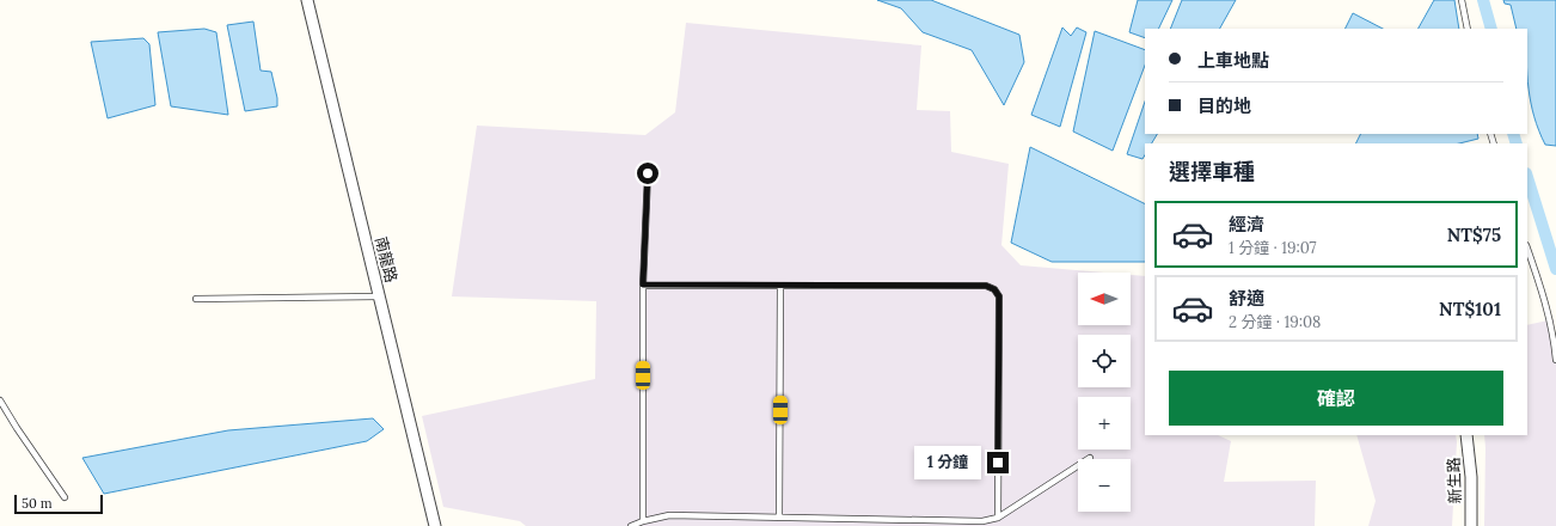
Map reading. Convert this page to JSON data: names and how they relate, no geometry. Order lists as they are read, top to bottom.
{
  "streets": {
    "street": ["南龍路", "新生路"]
  },
  "scale_bar": "50 m",
  "north": "left",
  "page": {
    "banner": ["上車地點", "目的地"],
    "heading": "選擇車種",
    "list": [
      {
        "name": "經濟",
        "note": "1 分鐘 · 19:07",
        "value": "NT$75"
      },
      {
        "name": "舒適",
        "note": "2 分鐘 · 19:08",
        "value": "NT$101"
      }
    ],
    "map_buttons": ["+", "−"],
    "buttons": "確認",
    "bubble": "1 分鐘",
    "scale": "50 m"
  }
}
